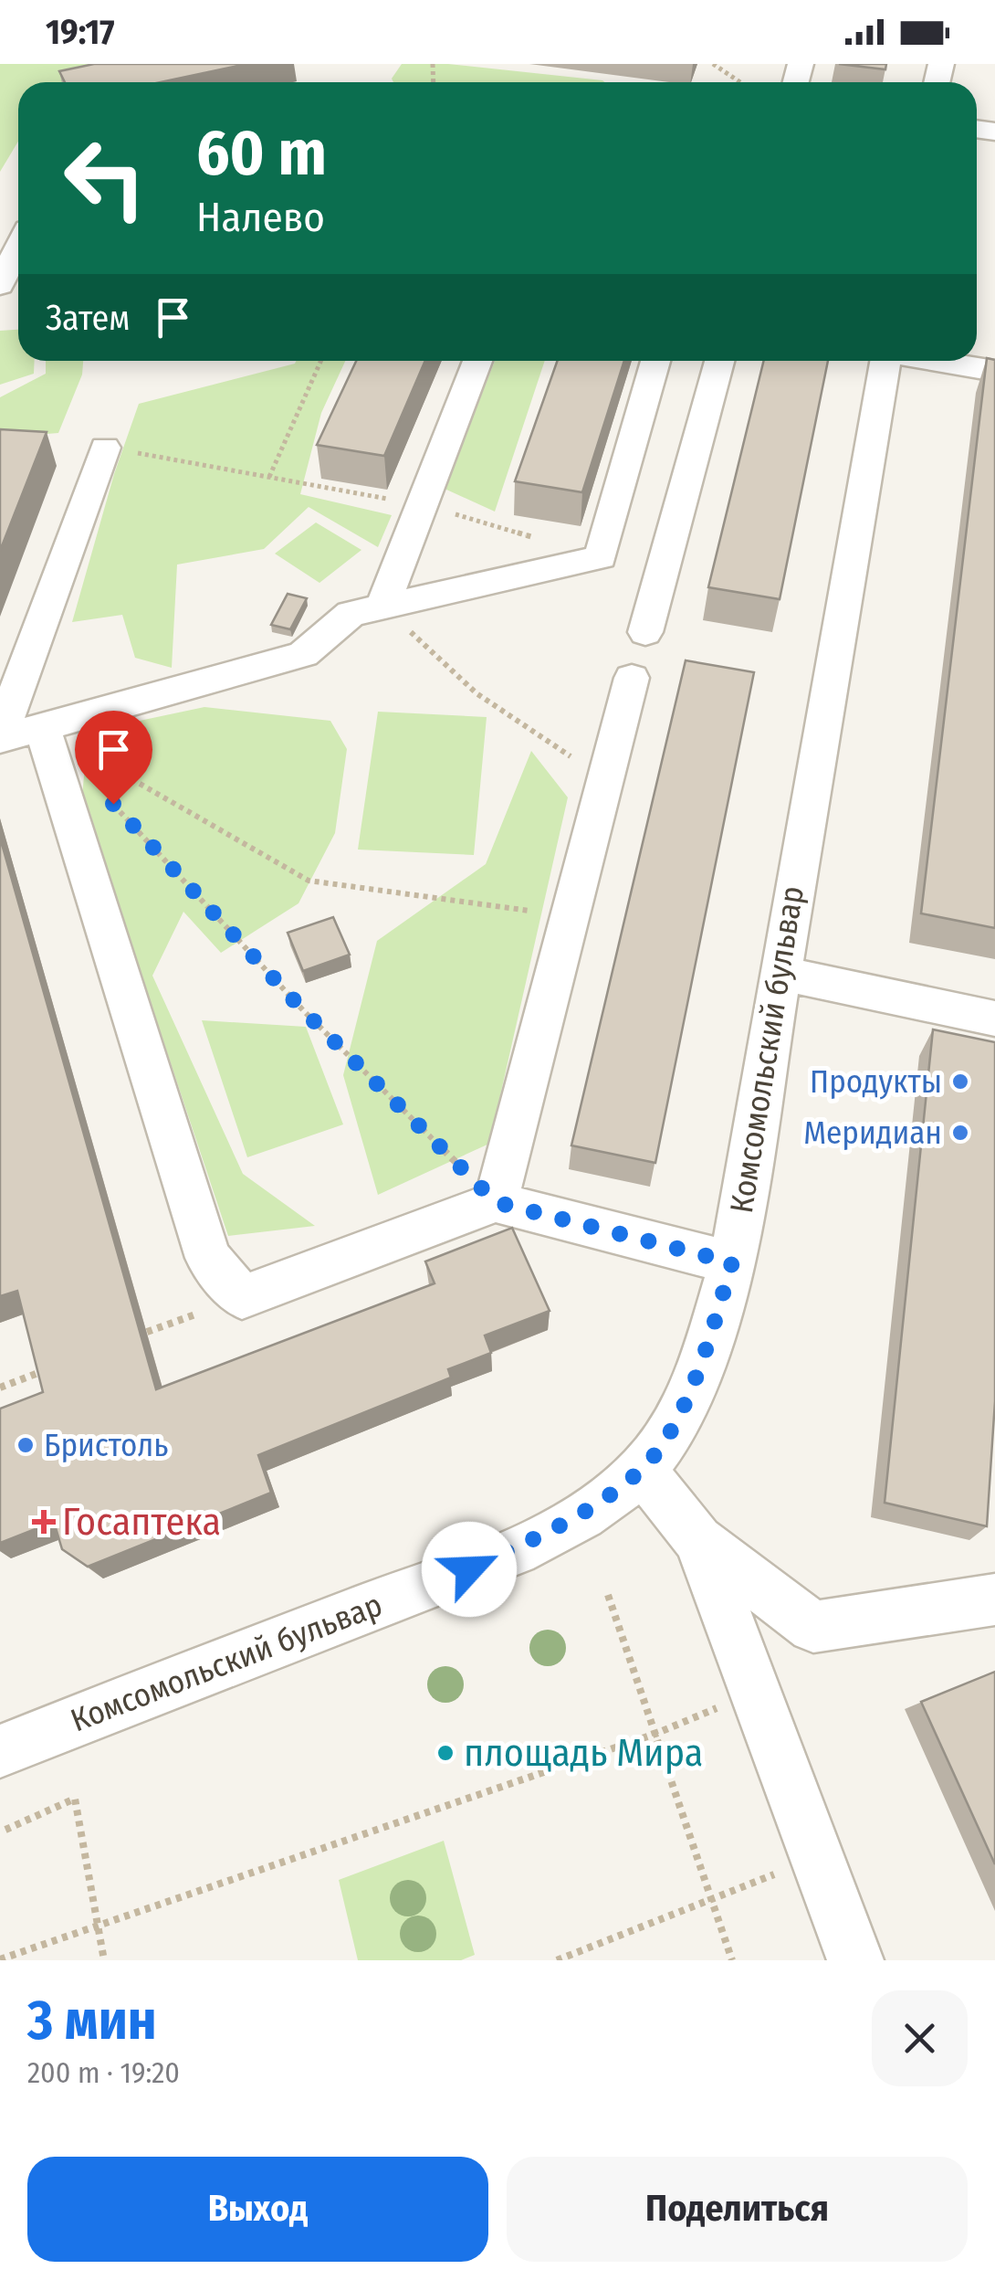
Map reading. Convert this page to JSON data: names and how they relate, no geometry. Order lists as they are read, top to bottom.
{
  "streets": {
    "street": ["Комсомольский бульвар"]
  },
  "places": {
    "other": [
      "Продукты",
      "Меридиан",
      "Бристоль",
      "площадь Мира"
    ],
    "health": ["Госаптека"]
  },
  "page": {
    "status": "19:17",
    "turn": ["60 m", "Налево"],
    "then": "Затем",
    "heading": ["3 мин", "200 m · 19:20"],
    "buttons": ["Выход", "Поделиться"]
  }
}
